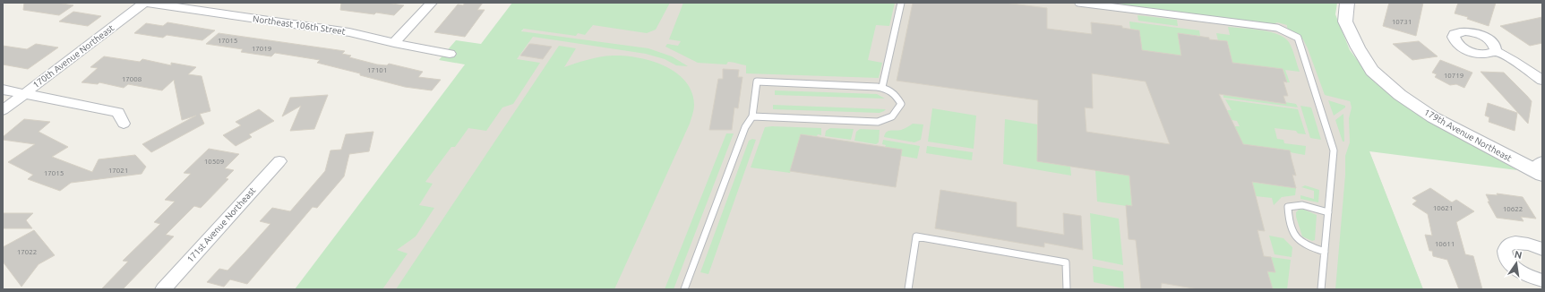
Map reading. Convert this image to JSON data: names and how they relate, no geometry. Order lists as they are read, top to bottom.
{
  "streets": {
    "street": [
      "Northeast 106th Street",
      "170th Avenue Northeast",
      "179th Avenue Northeast",
      "171st Avenue Northeast"
    ]
  },
  "house_numbers": [
    "10731",
    "17015",
    "17019",
    "17101",
    "10719",
    "17008",
    "10509",
    "17021",
    "17015",
    "10621",
    "10622",
    "10611",
    "17022"
  ],
  "north": "top"
}
